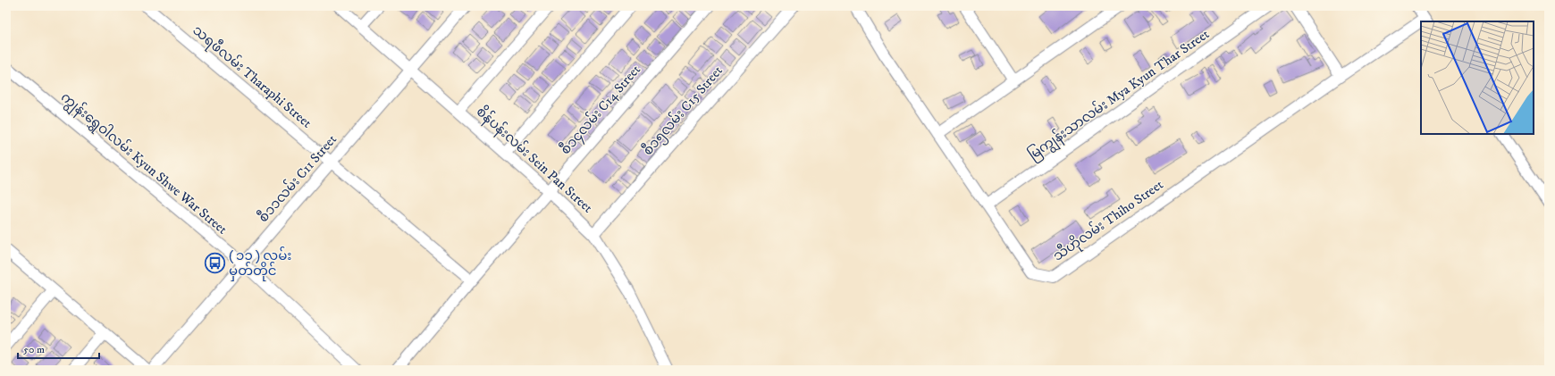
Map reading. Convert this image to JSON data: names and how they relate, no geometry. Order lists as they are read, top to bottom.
{
  "streets": {
    "street": [
      "သရဖီလမ်း Tharaphi Street",
      "မြကျွန်းသာလမ်း Mya Kyun Thar Street",
      "စီ၁၄လမ်း C14 Street",
      "စီ၁၅လမ်း C15 Street",
      "စိန်ပန်းလမ်း Sein Pan Street",
      "ကျွန်းရွှေဝါလမ်း Kyun Shwe War Street",
      "စီ၁၁လမ်း C11 Street",
      "သီဟိုလမ်း Thiho Street"
    ]
  },
  "crossings": [
    ["သရဖီလမ်း Tharaphi Street", "စီ၁၄လမ်း C14 Street"],
    ["သရဖီလမ်း Tharaphi Street", "စီ၁၁လမ်း C11 Street"],
    ["မြကျွန်းသာလမ်း Mya Kyun Thar Street", "သီဟိုလမ်း Thiho Street"],
    ["စီ၁၄လမ်း C14 Street", "စိန်ပန်းလမ်း Sein Pan Street"],
    ["စီ၁၅လမ်း C15 Street", "စိန်ပန်းလမ်း Sein Pan Street"],
    ["စိန်ပန်းလမ်း Sein Pan Street", "စီ၁၁လမ်း C11 Street"],
    ["ကျွန်းရွှေဝါလမ်း Kyun Shwe War Street", "စီ၁၁လမ်း C11 Street"]
  ],
  "places": {
    "bus stop": ["( ၁၁ ) လမ်း မှတ်တိုင်"]
  },
  "scale_bar": "50 m"
}
